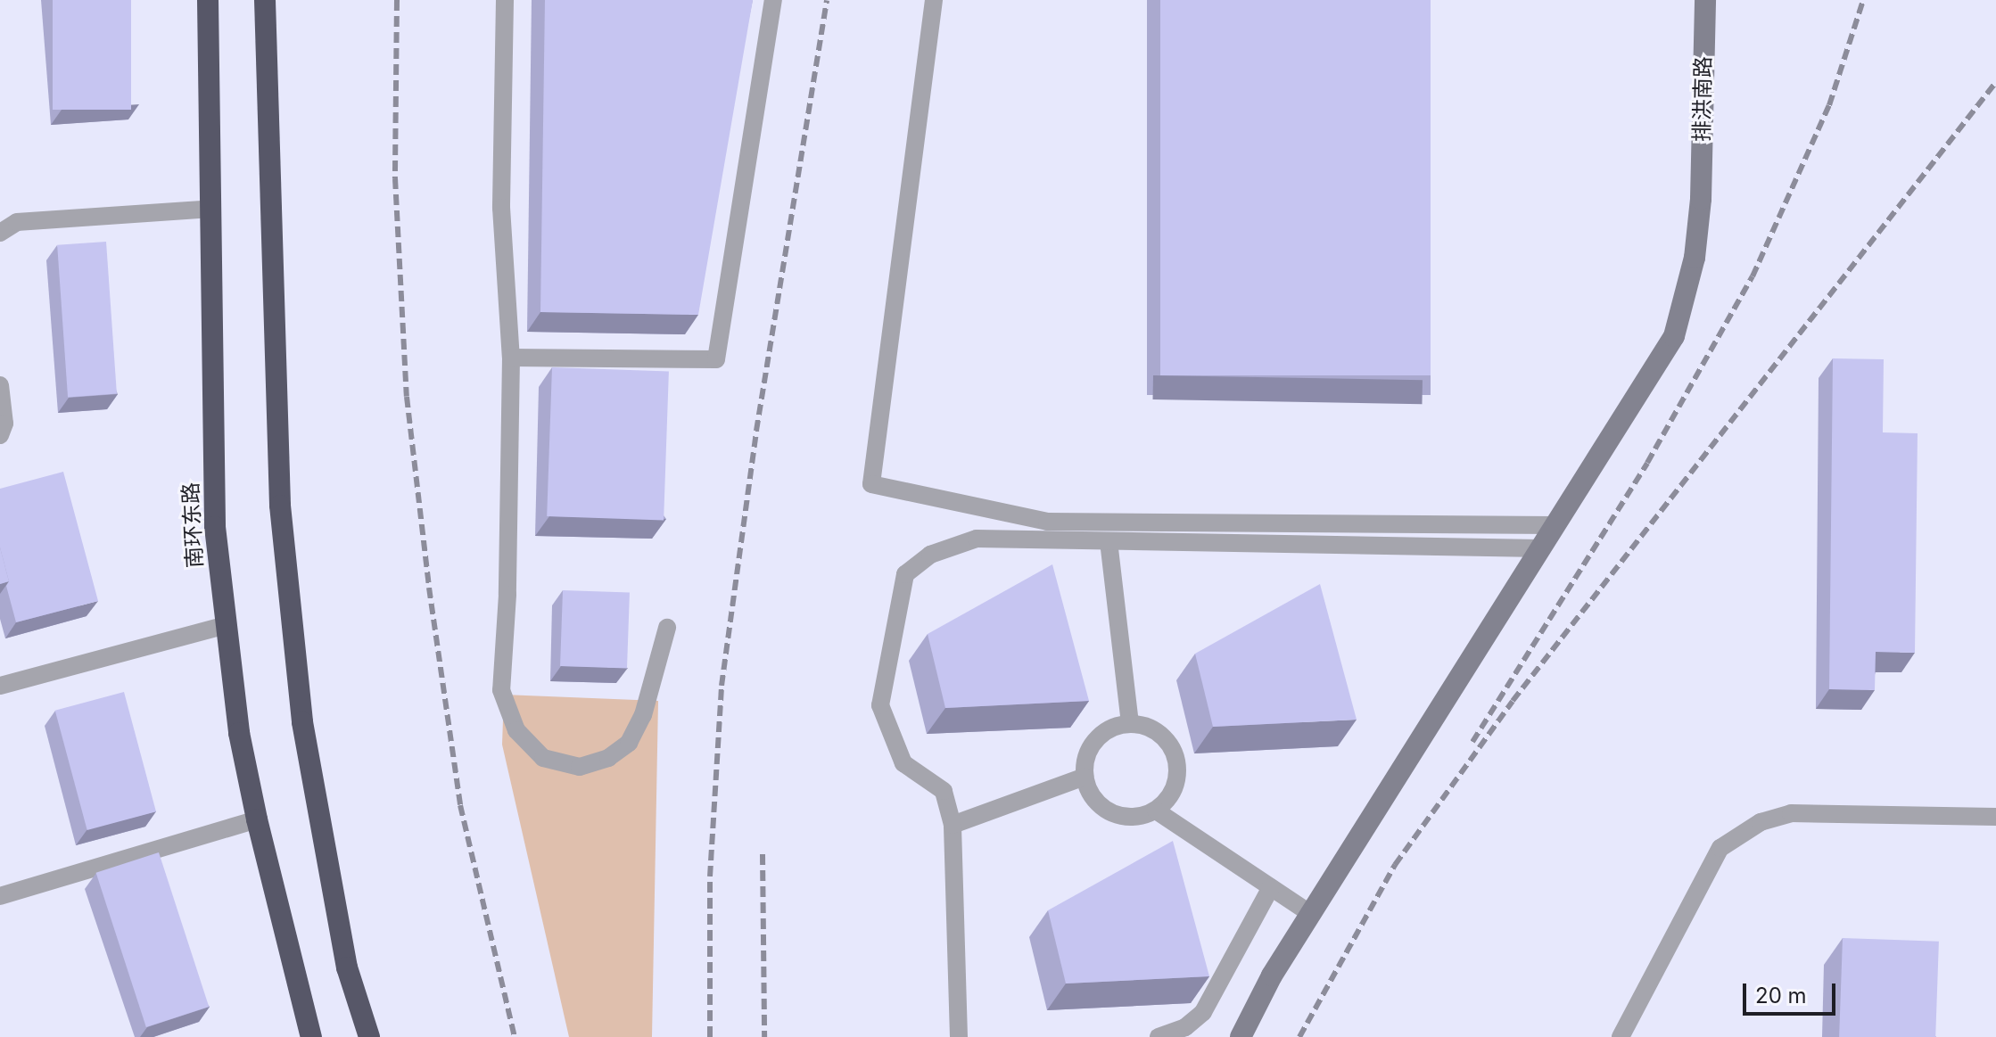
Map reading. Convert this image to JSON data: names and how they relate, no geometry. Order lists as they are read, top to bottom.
{
  "streets": {
    "highway": ["南环东路"],
    "street": ["排洪南路"]
  },
  "scale_bar": "20 m"
}
